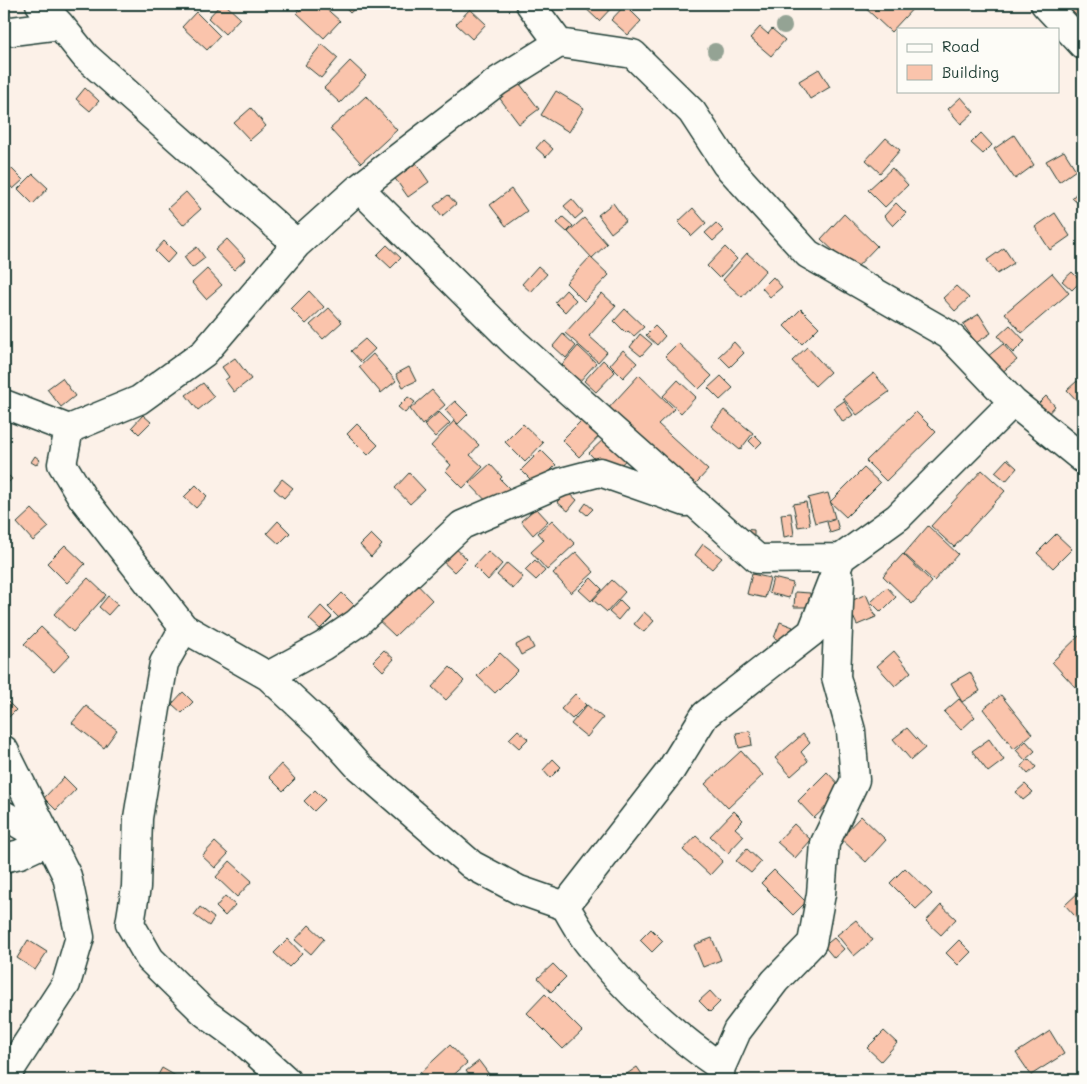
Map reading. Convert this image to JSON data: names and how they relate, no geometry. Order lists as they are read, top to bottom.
{
  "legend": ["Road", "Building"]
}
